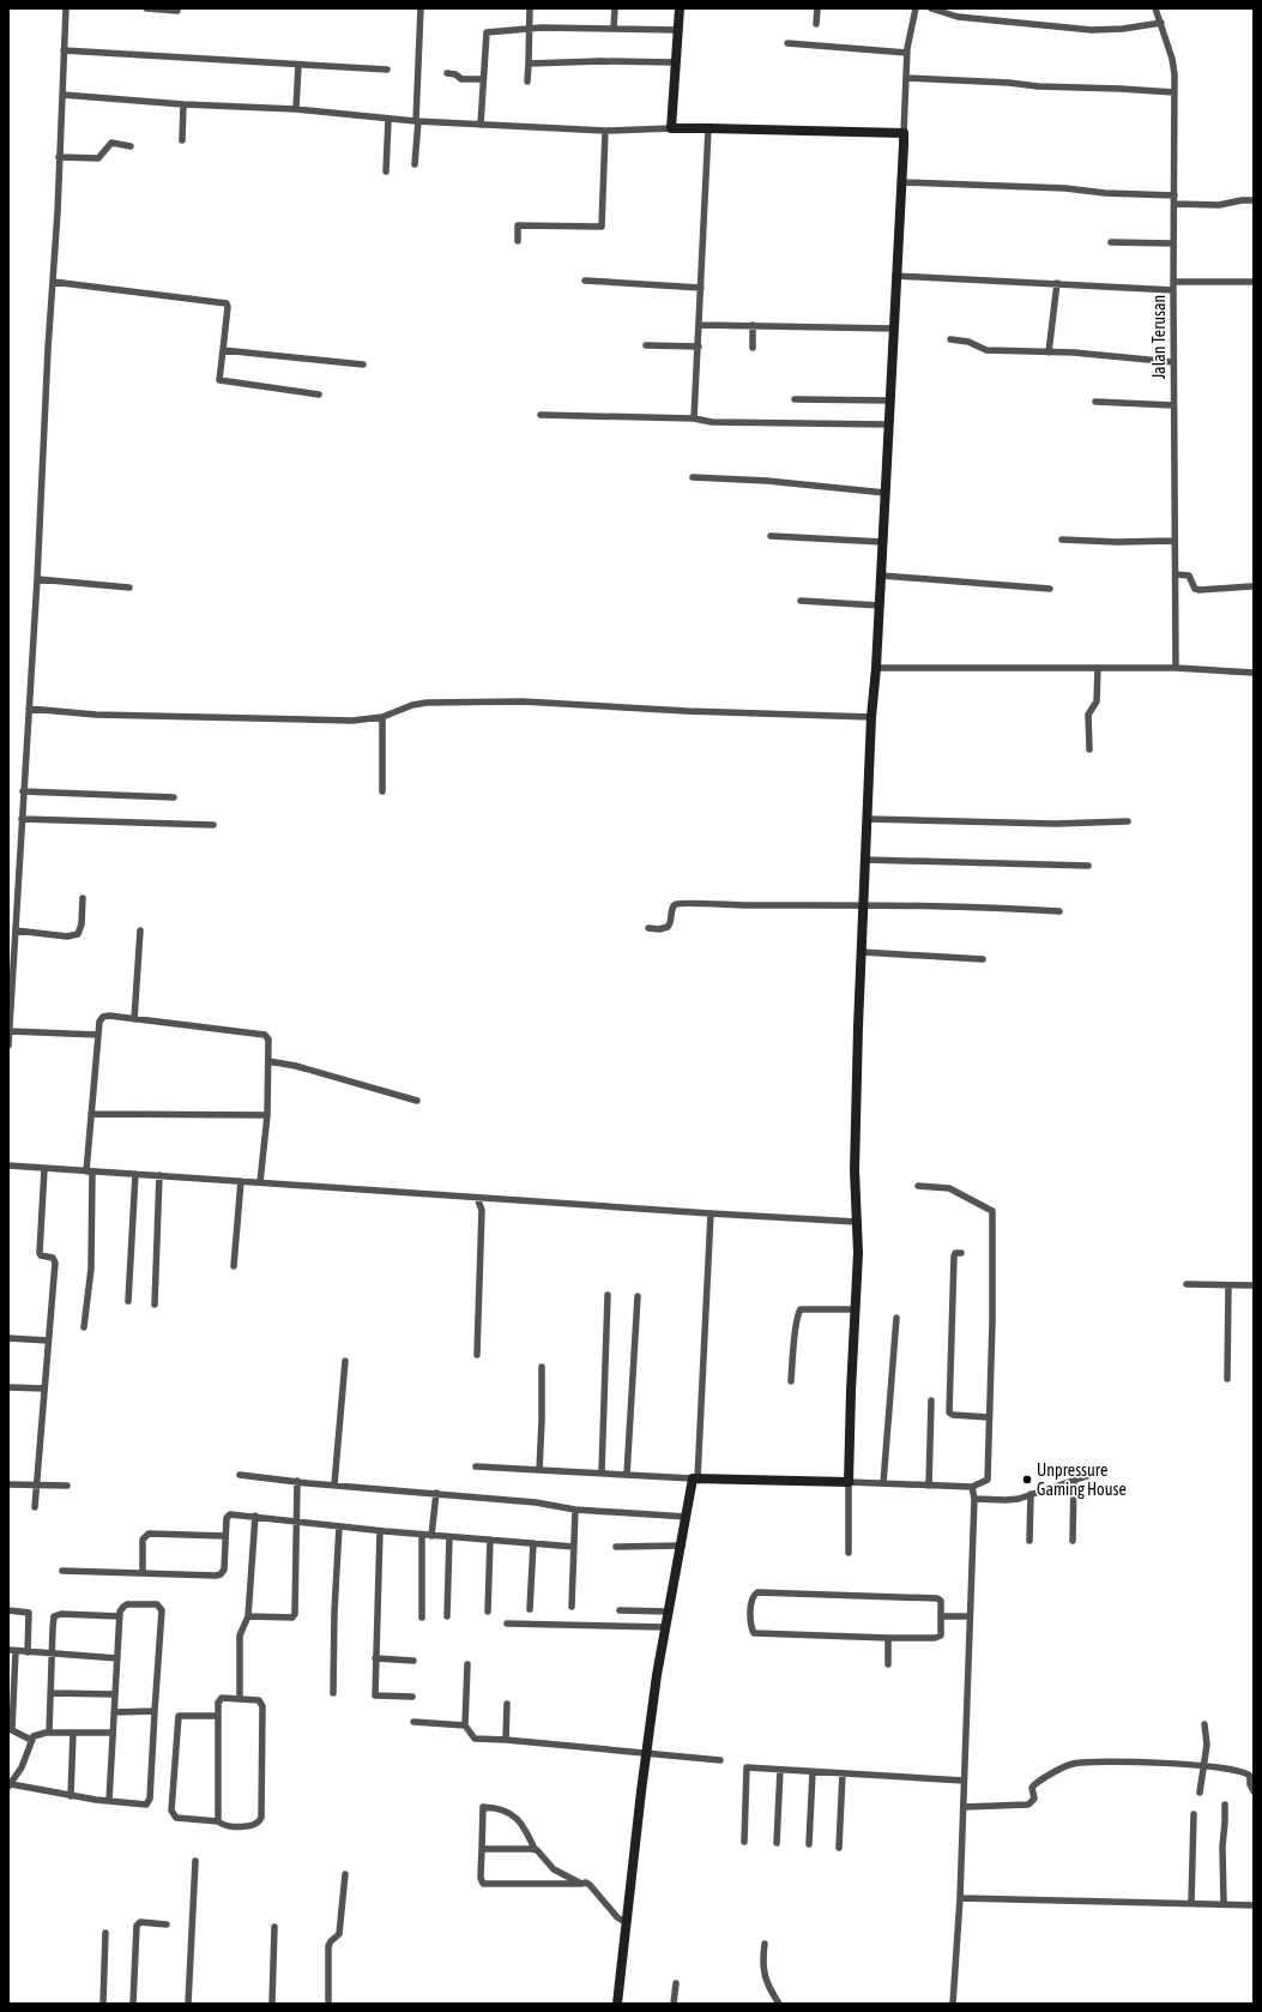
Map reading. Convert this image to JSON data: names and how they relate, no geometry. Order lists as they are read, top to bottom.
{
  "streets": {
    "street": ["Jalan Terusan"]
  },
  "places": ["Unpressure Gaming House"]
}
